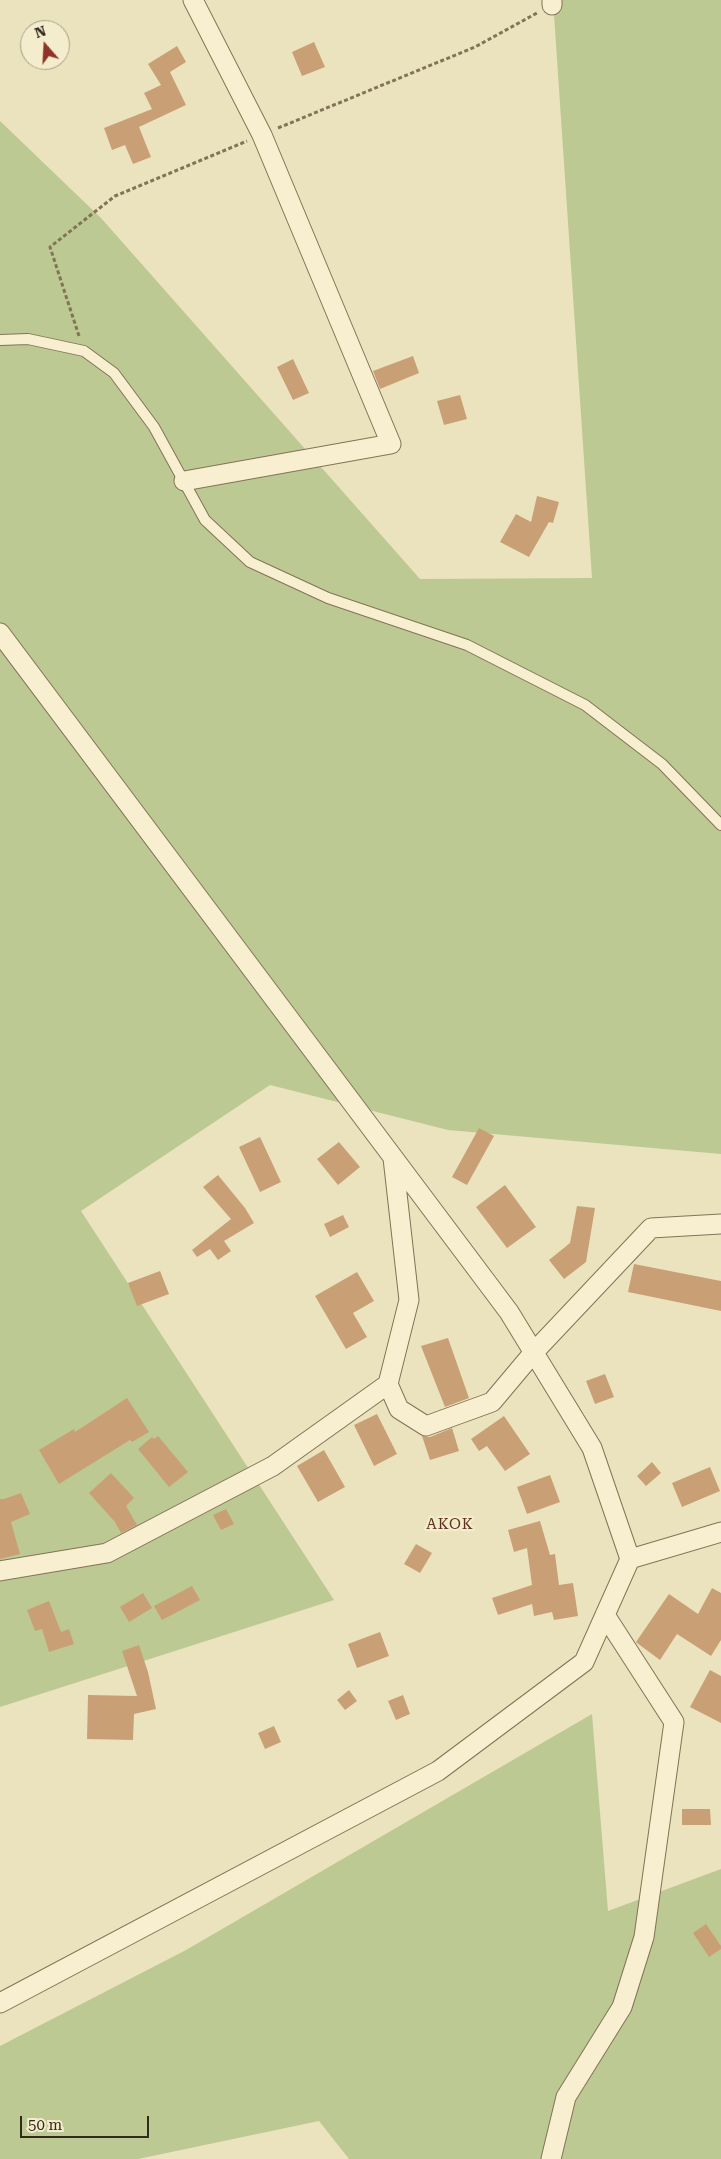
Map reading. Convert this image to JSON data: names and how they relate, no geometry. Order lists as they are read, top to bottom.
{
  "districts": ["AKOK"],
  "scale_bar": "50 m",
  "north": "top"
}
